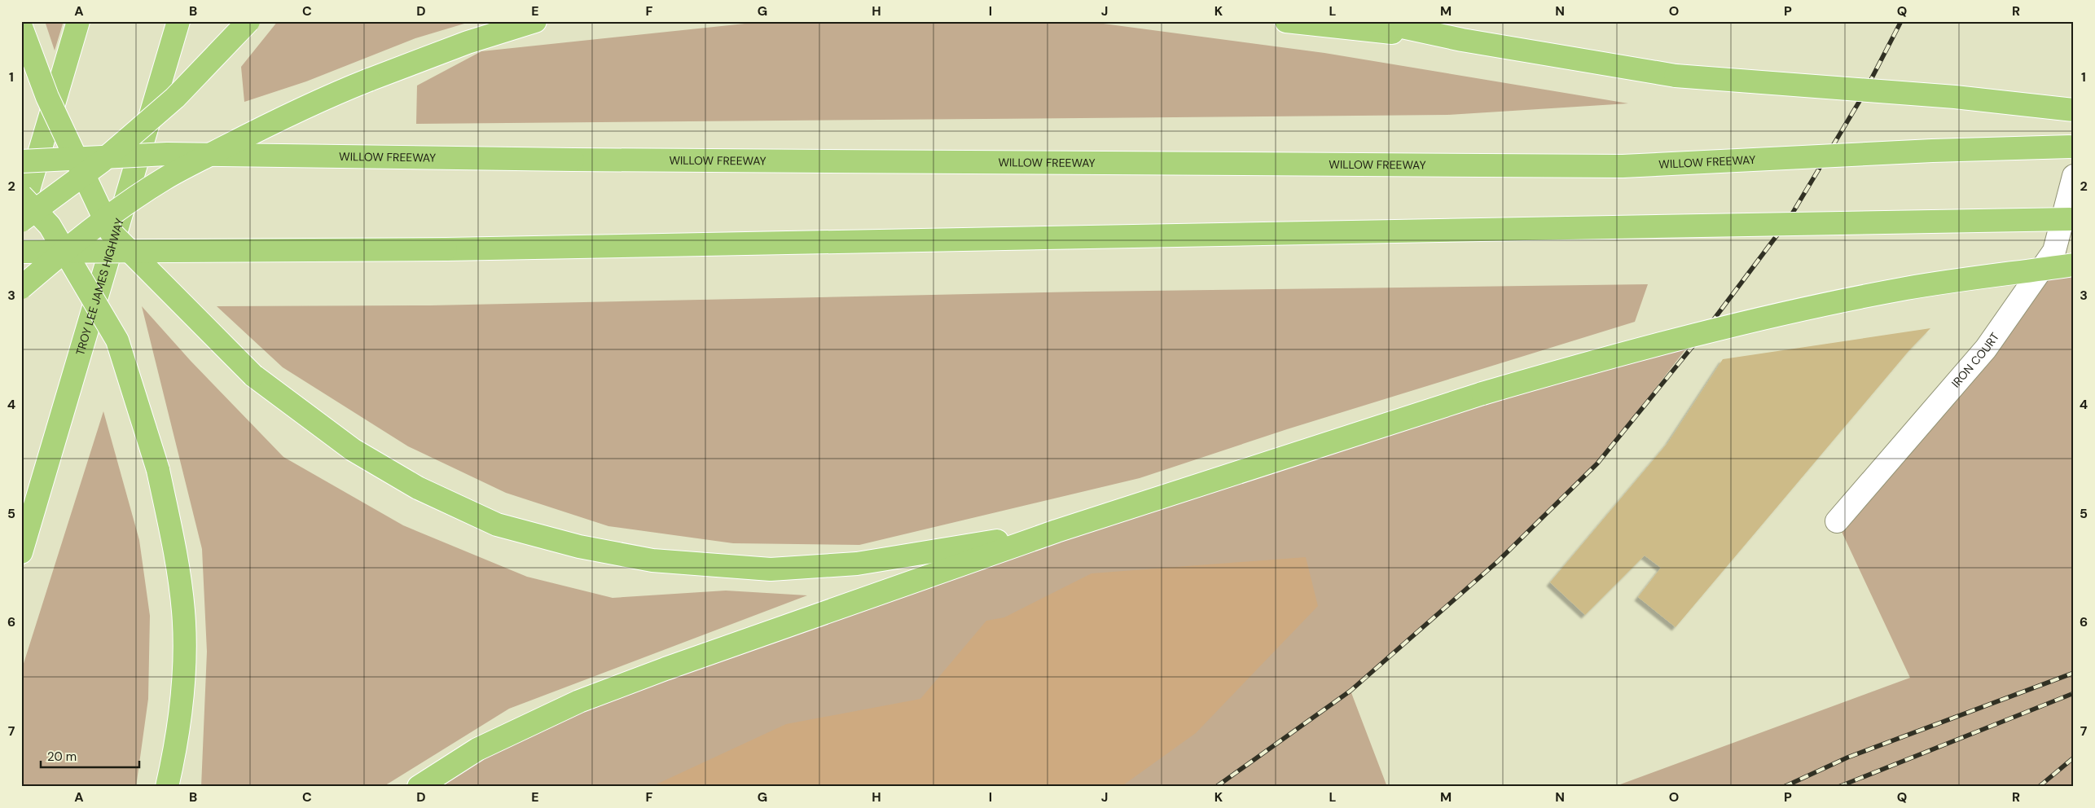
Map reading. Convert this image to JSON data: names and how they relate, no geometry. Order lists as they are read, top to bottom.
{
  "streets": {
    "highway": ["WILLOW FREEWAY", "TROY LEE JAMES HIGHWAY"],
    "lane": ["IRON COURT"]
  },
  "scale_bar": "20 m",
  "grid": {
    "columns": [
      "A",
      "B",
      "C",
      "D",
      "E",
      "F",
      "G",
      "H",
      "I",
      "J",
      "K",
      "L",
      "M",
      "N",
      "O",
      "P",
      "Q",
      "R"
    ],
    "rows": [
      "1",
      "2",
      "3",
      "4",
      "5",
      "6",
      "7"
    ]
  }
}
